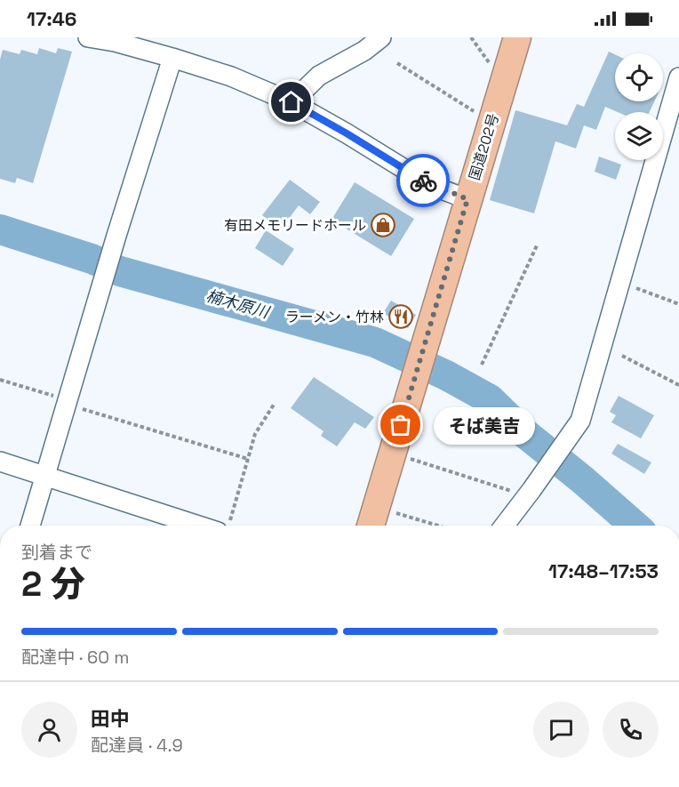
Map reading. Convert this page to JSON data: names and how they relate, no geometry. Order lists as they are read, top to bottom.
{
  "streets": {
    "highway": ["国道202号"]
  },
  "water": ["楠木原川"],
  "places": {
    "shop": ["有田メモリードホール"],
    "restaurant": ["ラーメン・竹林"],
    "other": ["そば美吉"]
  },
  "page": {
    "status": "17:46",
    "bubble": "そば美吉",
    "heading": ["2 分", "到着まで", "17:48–17:53"],
    "panel": ["田中", "配達員 · 4.9"],
    "bar": "配達中 · 60 m"
  }
}
